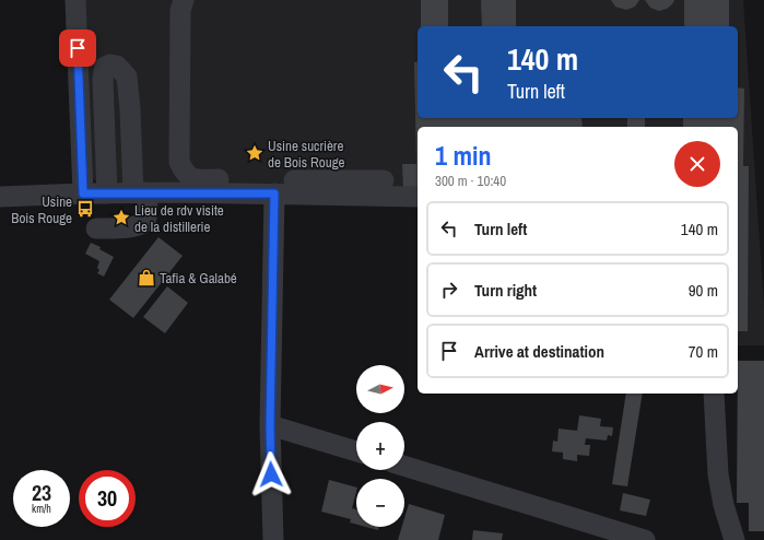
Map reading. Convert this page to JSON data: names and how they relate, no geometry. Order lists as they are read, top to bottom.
{
  "places": {
    "place": ["Usine sucrière de Bois Rouge", "Lieu de rdv visite de la distillerie"],
    "bus stop": ["Usine Bois Rouge"],
    "shop": ["Tafia & Galabé"]
  },
  "north": "right",
  "page": {
    "turn": ["140 m", "Turn left"],
    "heading": ["1 min", "300 m · 10:40"],
    "list": [
      {
        "name": "Turn left",
        "value": "140 m"
      },
      {
        "name": "Turn right",
        "value": "90 m"
      },
      {
        "name": "Arrive at destination",
        "value": "70 m"
      }
    ],
    "map_buttons": ["+", "−"],
    "speed": "23 km/h",
    "limit": "30"
  }
}
